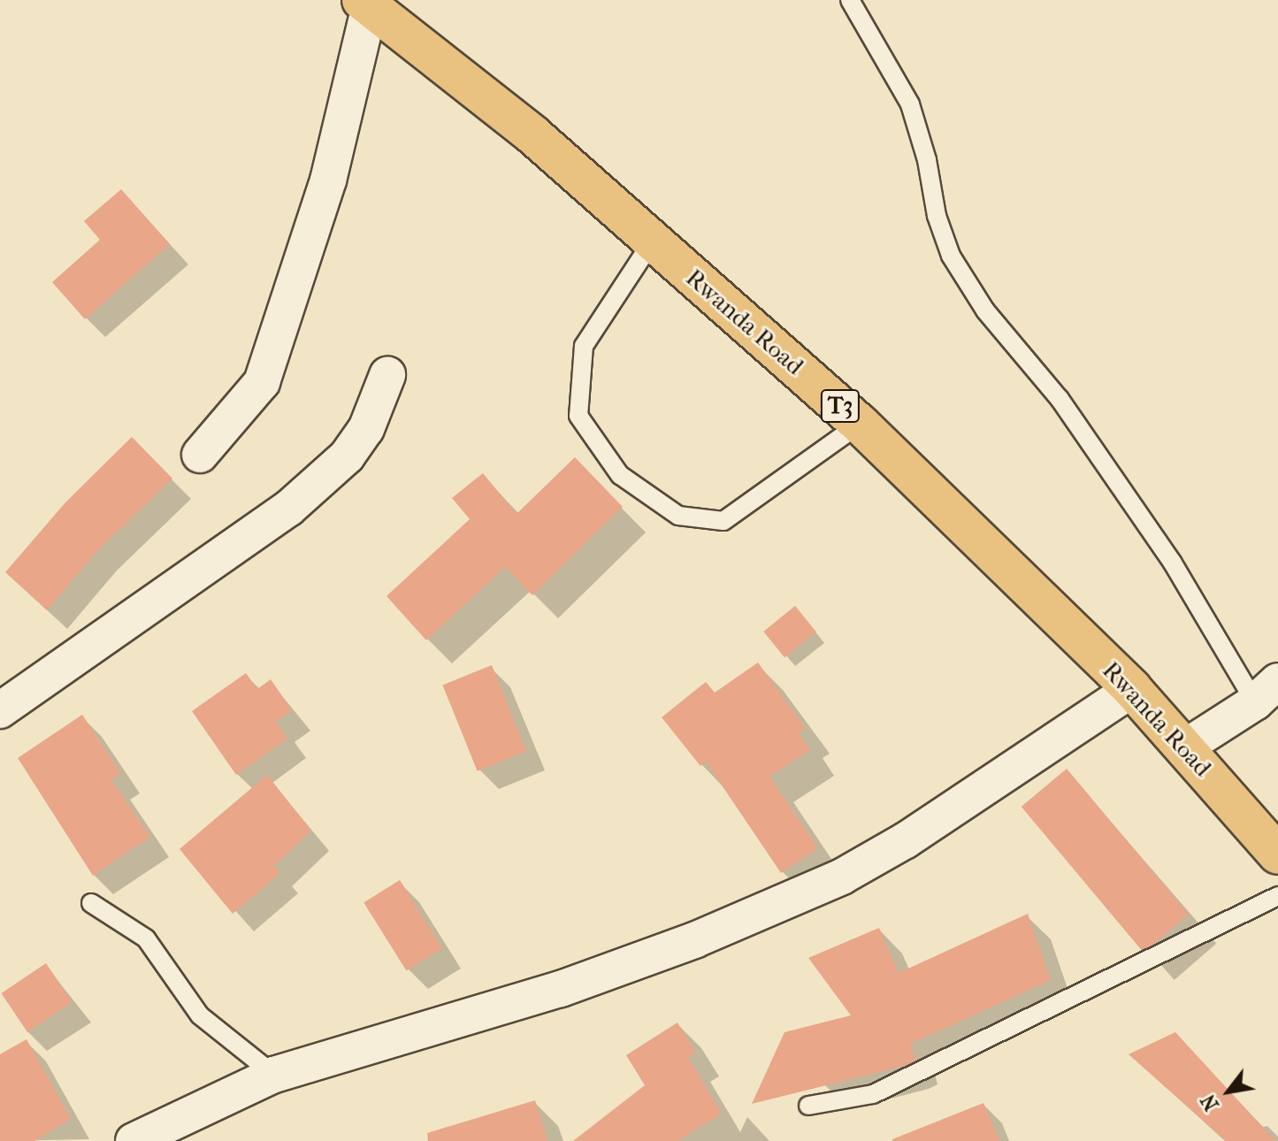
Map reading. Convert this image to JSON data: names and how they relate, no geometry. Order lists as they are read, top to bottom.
{
  "streets": {
    "highway": ["Rwanda Road", "T3"]
  },
  "north": "bottom left"
}
